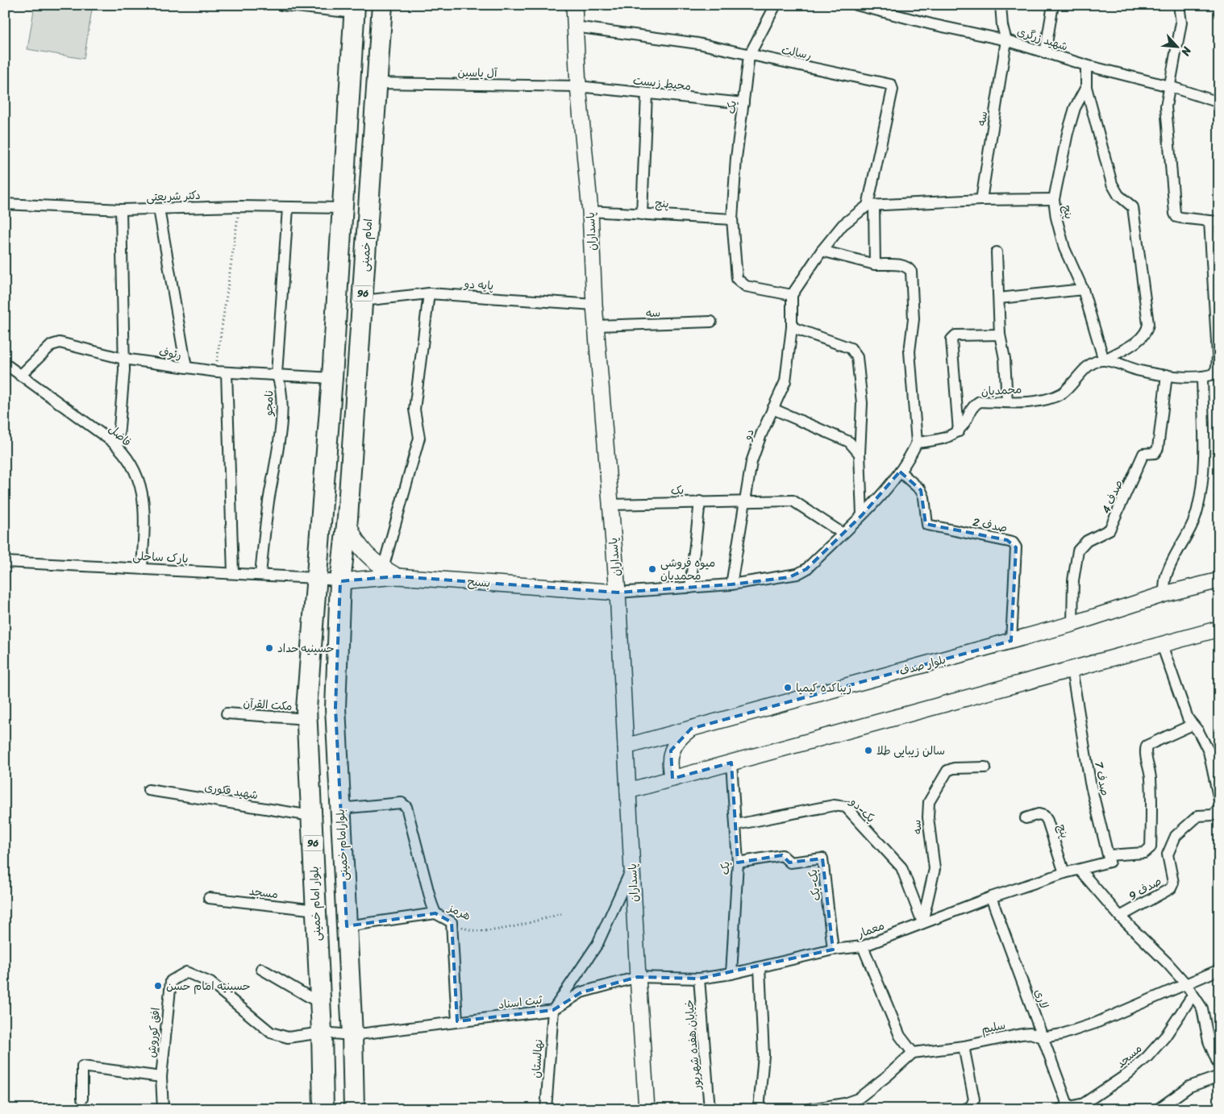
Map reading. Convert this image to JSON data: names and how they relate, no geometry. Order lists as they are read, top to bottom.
{
  "streets": {
    "highway": [
      "امام خمینی",
      "96",
      "بلوارامام خمینی",
      "بلوار امام خمینی"
    ],
    "street": [
      "شهید زرگری",
      "رسالت",
      "آل یاسین",
      "محیط زیست",
      "یک",
      "سه",
      "دکتر شریعتی",
      "پنج",
      "پاسداران",
      "پایه دو",
      "رئوف",
      "محمدیان",
      "نامجو",
      "دو",
      "فاضل",
      "صدف 4",
      "صدف 2",
      "پارک ساحلی",
      "بسیح",
      "بلوار صدف",
      "مکت القرآن",
      "صدف 7",
      "شهید فکوری",
      "یک-دو",
      "یک-یک",
      "صدف 9",
      "مسجد",
      "هرمز",
      "معمار",
      "لاری",
      "ثبت اسناد",
      "سلیم",
      "افق کوروش",
      "خیابان هفده شهریور",
      "نهالستان"
    ]
  },
  "crossings": [
    ["شهید زرگری", "سه"],
    ["شهید زرگری", "پنج"],
    ["رسالت", "یک"],
    ["رسالت", "پاسداران"],
    ["آل یاسین", "محیط زیست"],
    ["آل یاسین", "پاسداران"],
    ["آل یاسین", "امام خمینی"],
    ["محیط زیست", "یک"],
    ["محیط زیست", "پاسداران"],
    ["یک", "پنج"],
    ["یک", "پاسداران"],
    ["یک", "دو"],
    ["یک", "یک-دو"],
    ["یک", "یک-یک"],
    ["یک", "معمار"],
    ["سه", "پاسداران"],
    ["سه", "یک-دو"],
    ["سه", "معمار"],
    ["دکتر شریعتی", "96"],
    ["دکتر شریعتی", "نامجو"],
    ["پنج", "پاسداران"],
    ["پنج", "محمدیان"],
    ["پنج", "معمار"],
    ["پاسداران", "پایه دو"],
    ["پاسداران", "بسیح"],
    ["پاسداران", "بلوار صدف"],
    ["پاسداران", "معمار"],
    ["پاسداران", "ثبت اسناد"],
    ["امام خمینی", "پایه دو"],
    ["امام خمینی", "پارک ساحلی"],
    ["امام خمینی", "بسیح"],
    ["امام خمینی", "بلوارامام خمینی"],
    ["96", "رئوف"],
    ["96", "پارک ساحلی"],
    ["96", "بلوار امام خمینی"],
    ["رئوف", "نامجو"],
    ["رئوف", "فاضل"],
    ["نامجو", "پارک ساحلی"],
    ["فاضل", "پارک ساحلی"],
    ["صدف 4", "بلوار صدف"],
    ["صدف 2", "بلوار صدف"],
    ["پارک ساحلی", "بسیح"],
    ["پارک ساحلی", "بلوارامام خمینی"],
    ["پارک ساحلی", "بلوار امام خمینی"],
    ["بسیح", "بلوارامام خمینی"],
    ["مکت القرآن", "بلوار امام خمینی"],
    ["شهید فکوری", "بلوار امام خمینی"],
    ["یک-دو", "معمار"],
    ["بلوارامام خمینی", "هرمز"],
    ["بلوارامام خمینی", "ثبت اسناد"],
    ["یک-یک", "معمار"],
    ["مسجد", "بلوار امام خمینی"],
    ["مسجد", "لاری"],
    ["بلوار امام خمینی", "ثبت اسناد"],
    ["بلوار امام خمینی", "افق کوروش"],
    ["معمار", "لاری"],
    ["معمار", "ثبت اسناد"],
    ["معمار", "خیابان هفده شهریور"],
    ["معمار", "نهالستان"],
    ["لاری", "سلیم"],
    ["ثبت اسناد", "افق کوروش"],
    ["ثبت اسناد", "نهالستان"]
  ],
  "places": [
    "میوه فروشی محمدیان",
    "حسینیه حداد",
    "زیباکده کیمیا",
    "سالن زیبایی طلا",
    "حسینیه امام حسن"
  ],
  "north": "bottom right"
}
